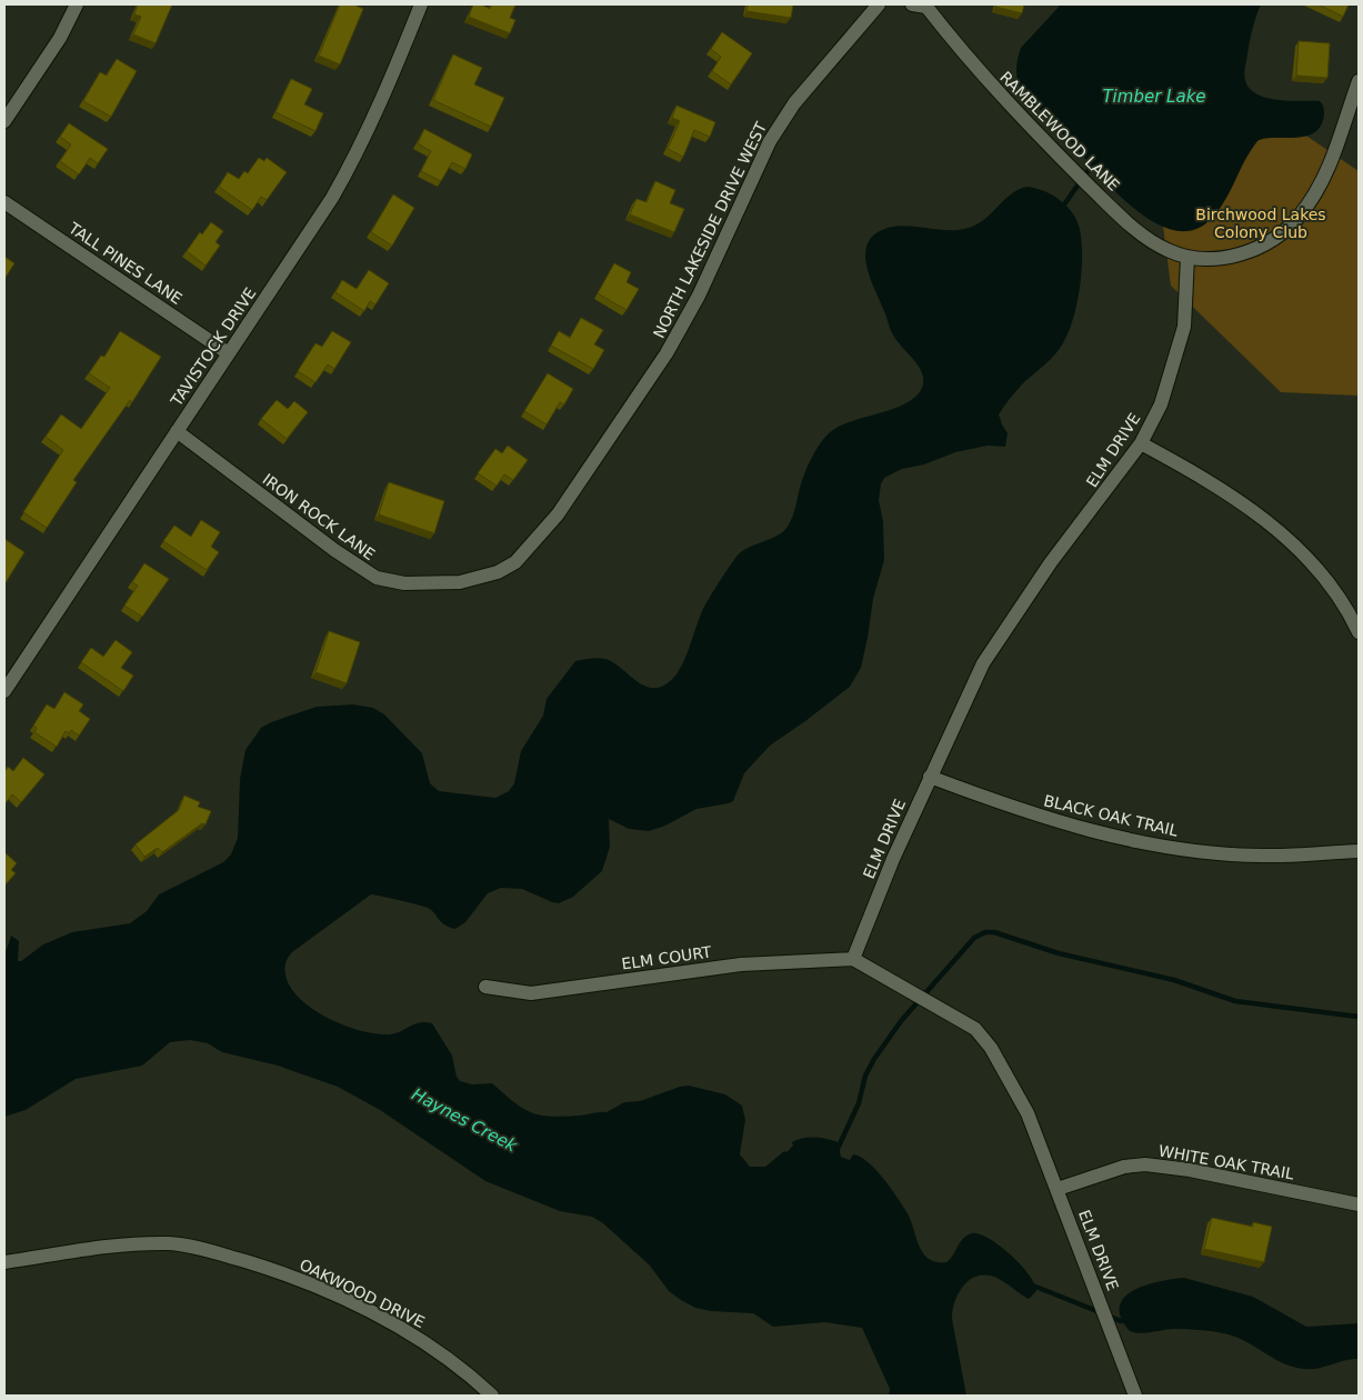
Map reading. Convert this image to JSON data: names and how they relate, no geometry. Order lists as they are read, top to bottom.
{
  "streets": {
    "street": [
      "RAMBLEWOOD LANE",
      "NORTH LAKESIDE DRIVE WEST",
      "TALL PINES LANE",
      "TAVISTOCK DRIVE",
      "ELM DRIVE",
      "IRON ROCK LANE",
      "BLACK OAK TRAIL",
      "ELM COURT",
      "WHITE OAK TRAIL",
      "OAKWOOD DRIVE"
    ]
  },
  "crossings": [
    ["RAMBLEWOOD LANE", "ELM DRIVE"],
    ["NORTH LAKESIDE DRIVE WEST", "IRON ROCK LANE"],
    ["TALL PINES LANE", "TAVISTOCK DRIVE"],
    ["TAVISTOCK DRIVE", "IRON ROCK LANE"],
    ["ELM DRIVE", "BLACK OAK TRAIL"],
    ["ELM DRIVE", "ELM COURT"],
    ["ELM DRIVE", "WHITE OAK TRAIL"]
  ],
  "water": ["Timber Lake", "Haynes Creek"],
  "parks": ["Birchwood Lakes Colony Club"]
}
